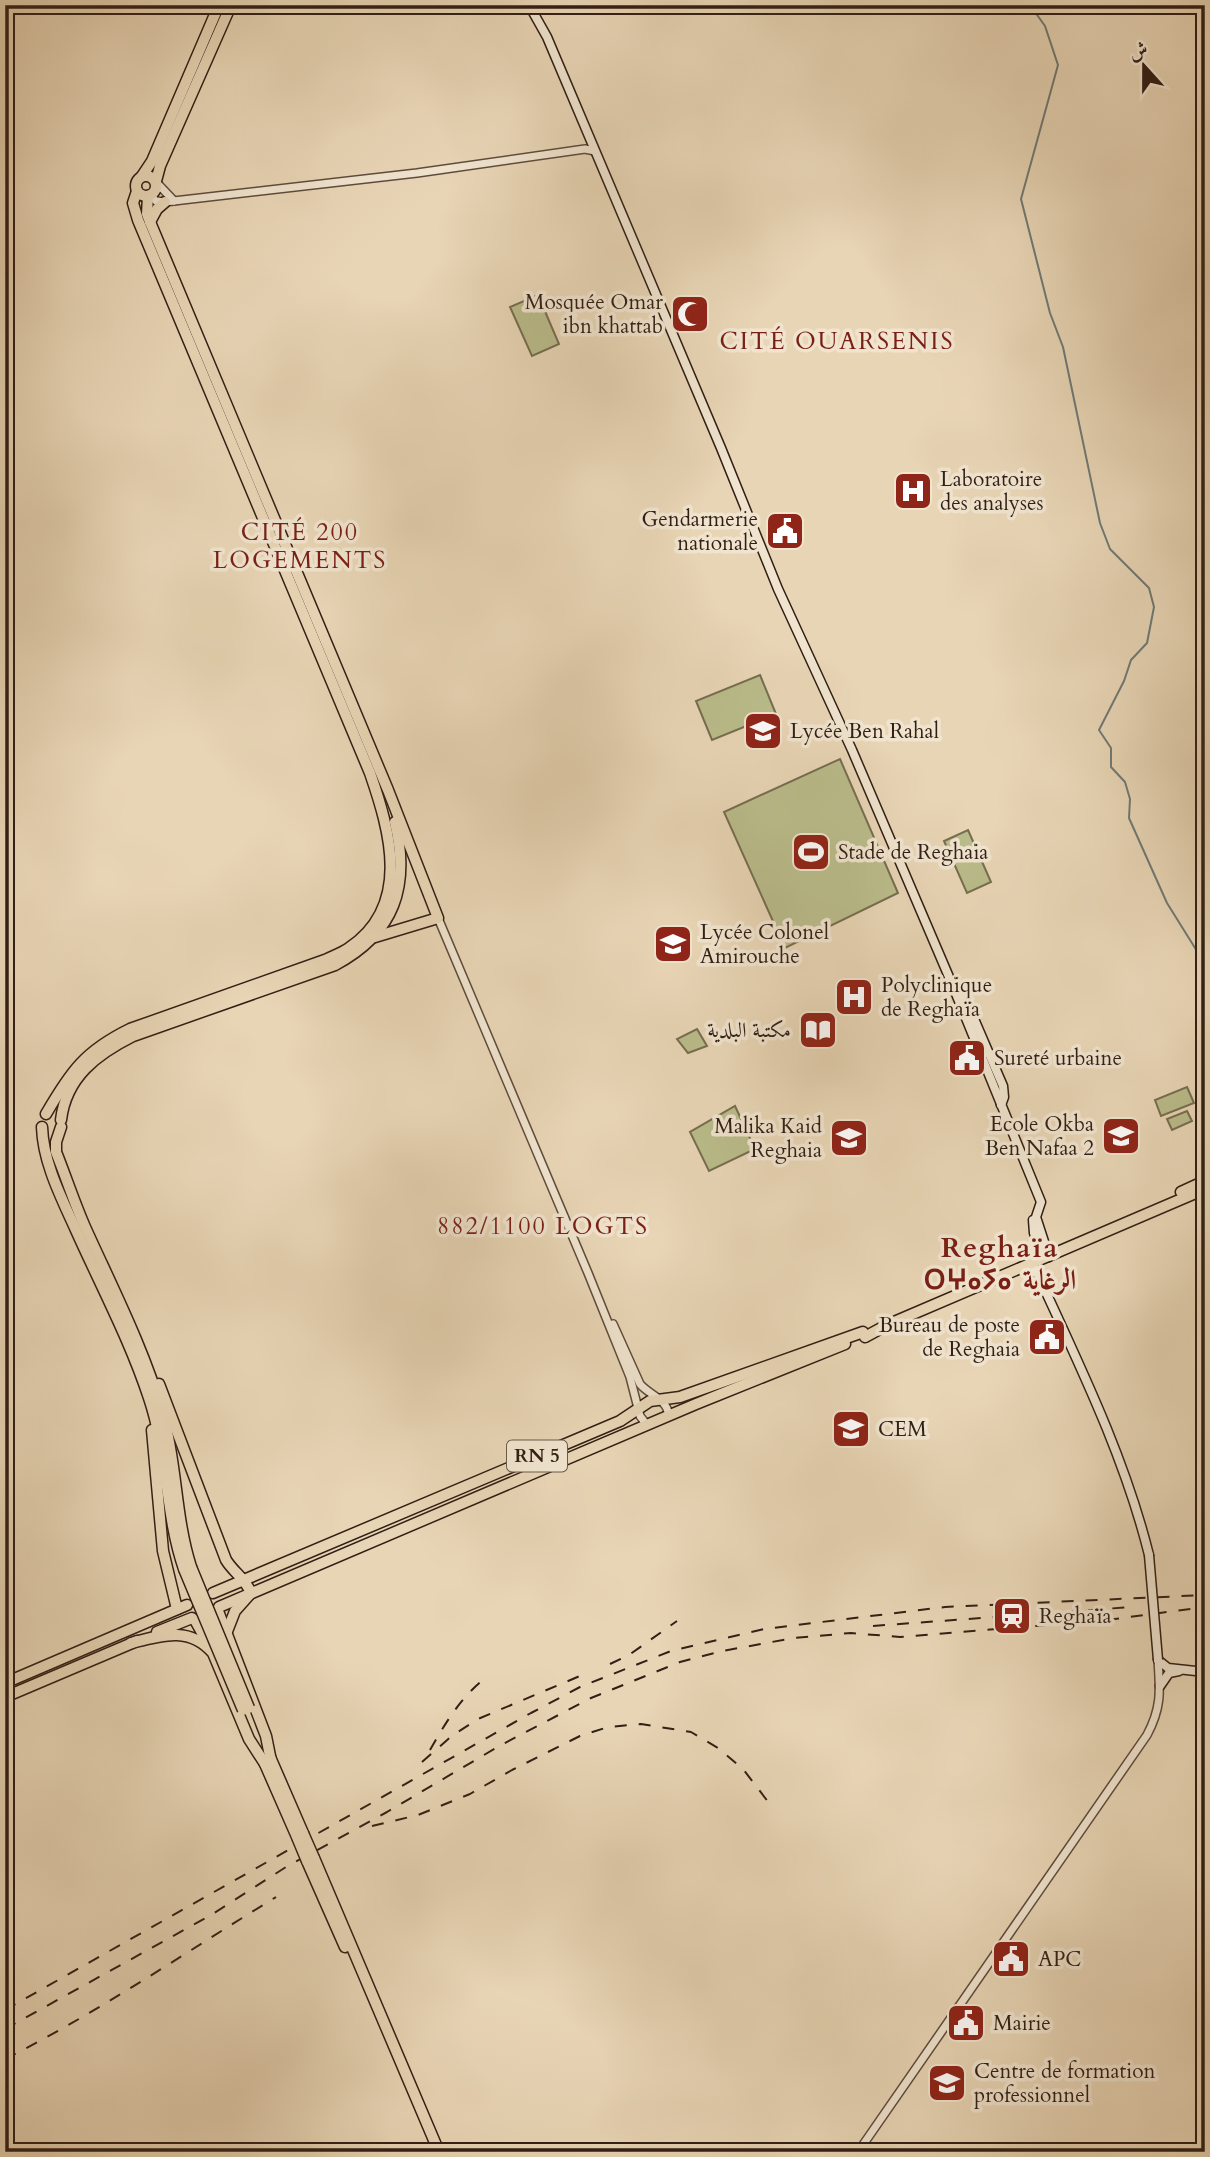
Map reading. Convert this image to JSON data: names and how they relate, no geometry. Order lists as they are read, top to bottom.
{
  "streets": {
    "main road": ["RN 5"]
  },
  "districts": [
    "CITÉ OUARSENIS",
    "CITÉ 200 LOGEMENTS",
    "882/1100 LOGTS",
    "Reghaïa ⵔⵖⴰⵢⴰ الرغاية"
  ],
  "places": {
    "mosque": ["Mosquée Omar ibn khattab"],
    "hospital": ["Laboratoire des analyses", "Polyclinique de Reghaïa"],
    "public building": [
      "Gendarmerie nationale",
      "Sureté urbaine",
      "Bureau de poste de Reghaia",
      "APC",
      "Mairie"
    ],
    "school or university": [
      "Lycée Ben Rahal",
      "Lycée Colonel Amirouche",
      "Ecole Okba Ben Nafaa 2",
      "Malika Kaid Reghaia",
      "CEM",
      "Centre de formation professionnel"
    ],
    "sports": ["Stade de Reghaia"],
    "library": ["مكتبة البلدية"],
    "station": ["Reghaïa"]
  },
  "north": "top"
}
